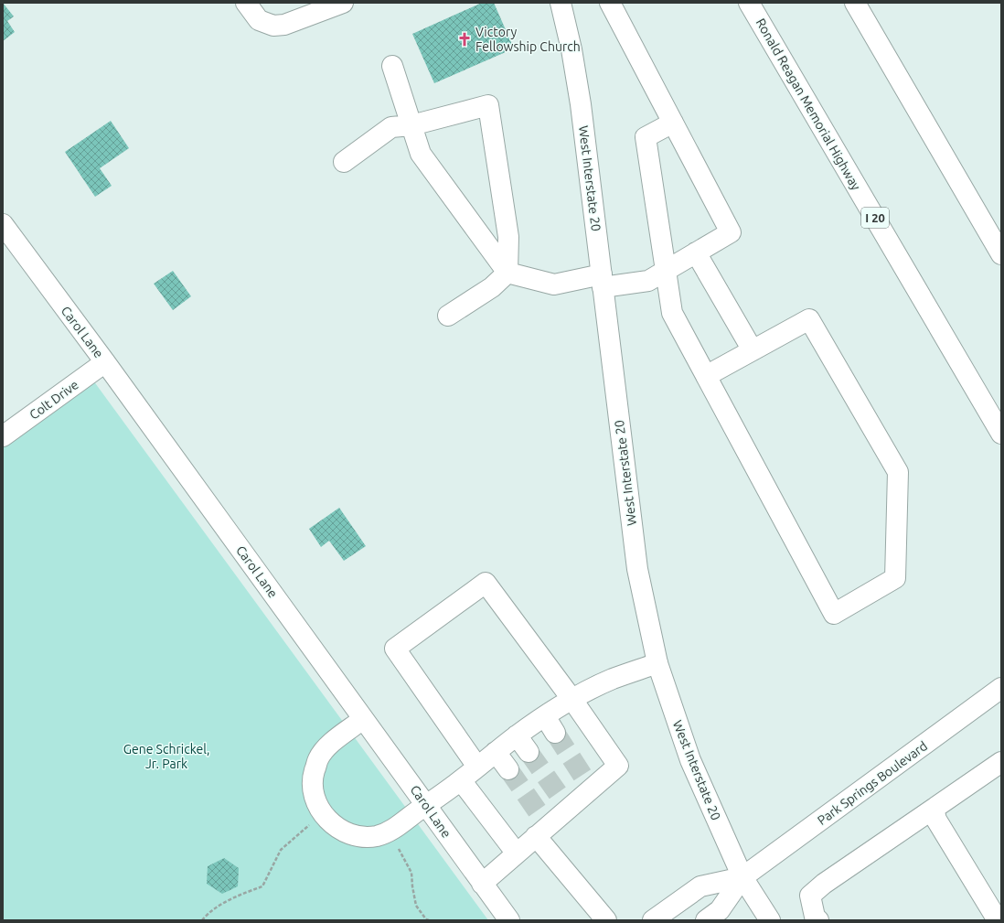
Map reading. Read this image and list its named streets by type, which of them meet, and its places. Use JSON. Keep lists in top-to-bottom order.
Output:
{
  "streets": {
    "main road": [
      "Ronald Reagan Memorial Highway",
      "West Interstate 20",
      "I 20",
      "Carol Lane",
      "Colt Drive",
      "Park Springs Boulevard"
    ]
  },
  "crossings": [
    ["West Interstate 20", "Park Springs Boulevard"],
    ["Carol Lane", "Colt Drive"]
  ],
  "parks": ["Gene Schrickel, Jr. Park"],
  "places": {
    "church": ["Victory Fellowship Church"]
  }
}
